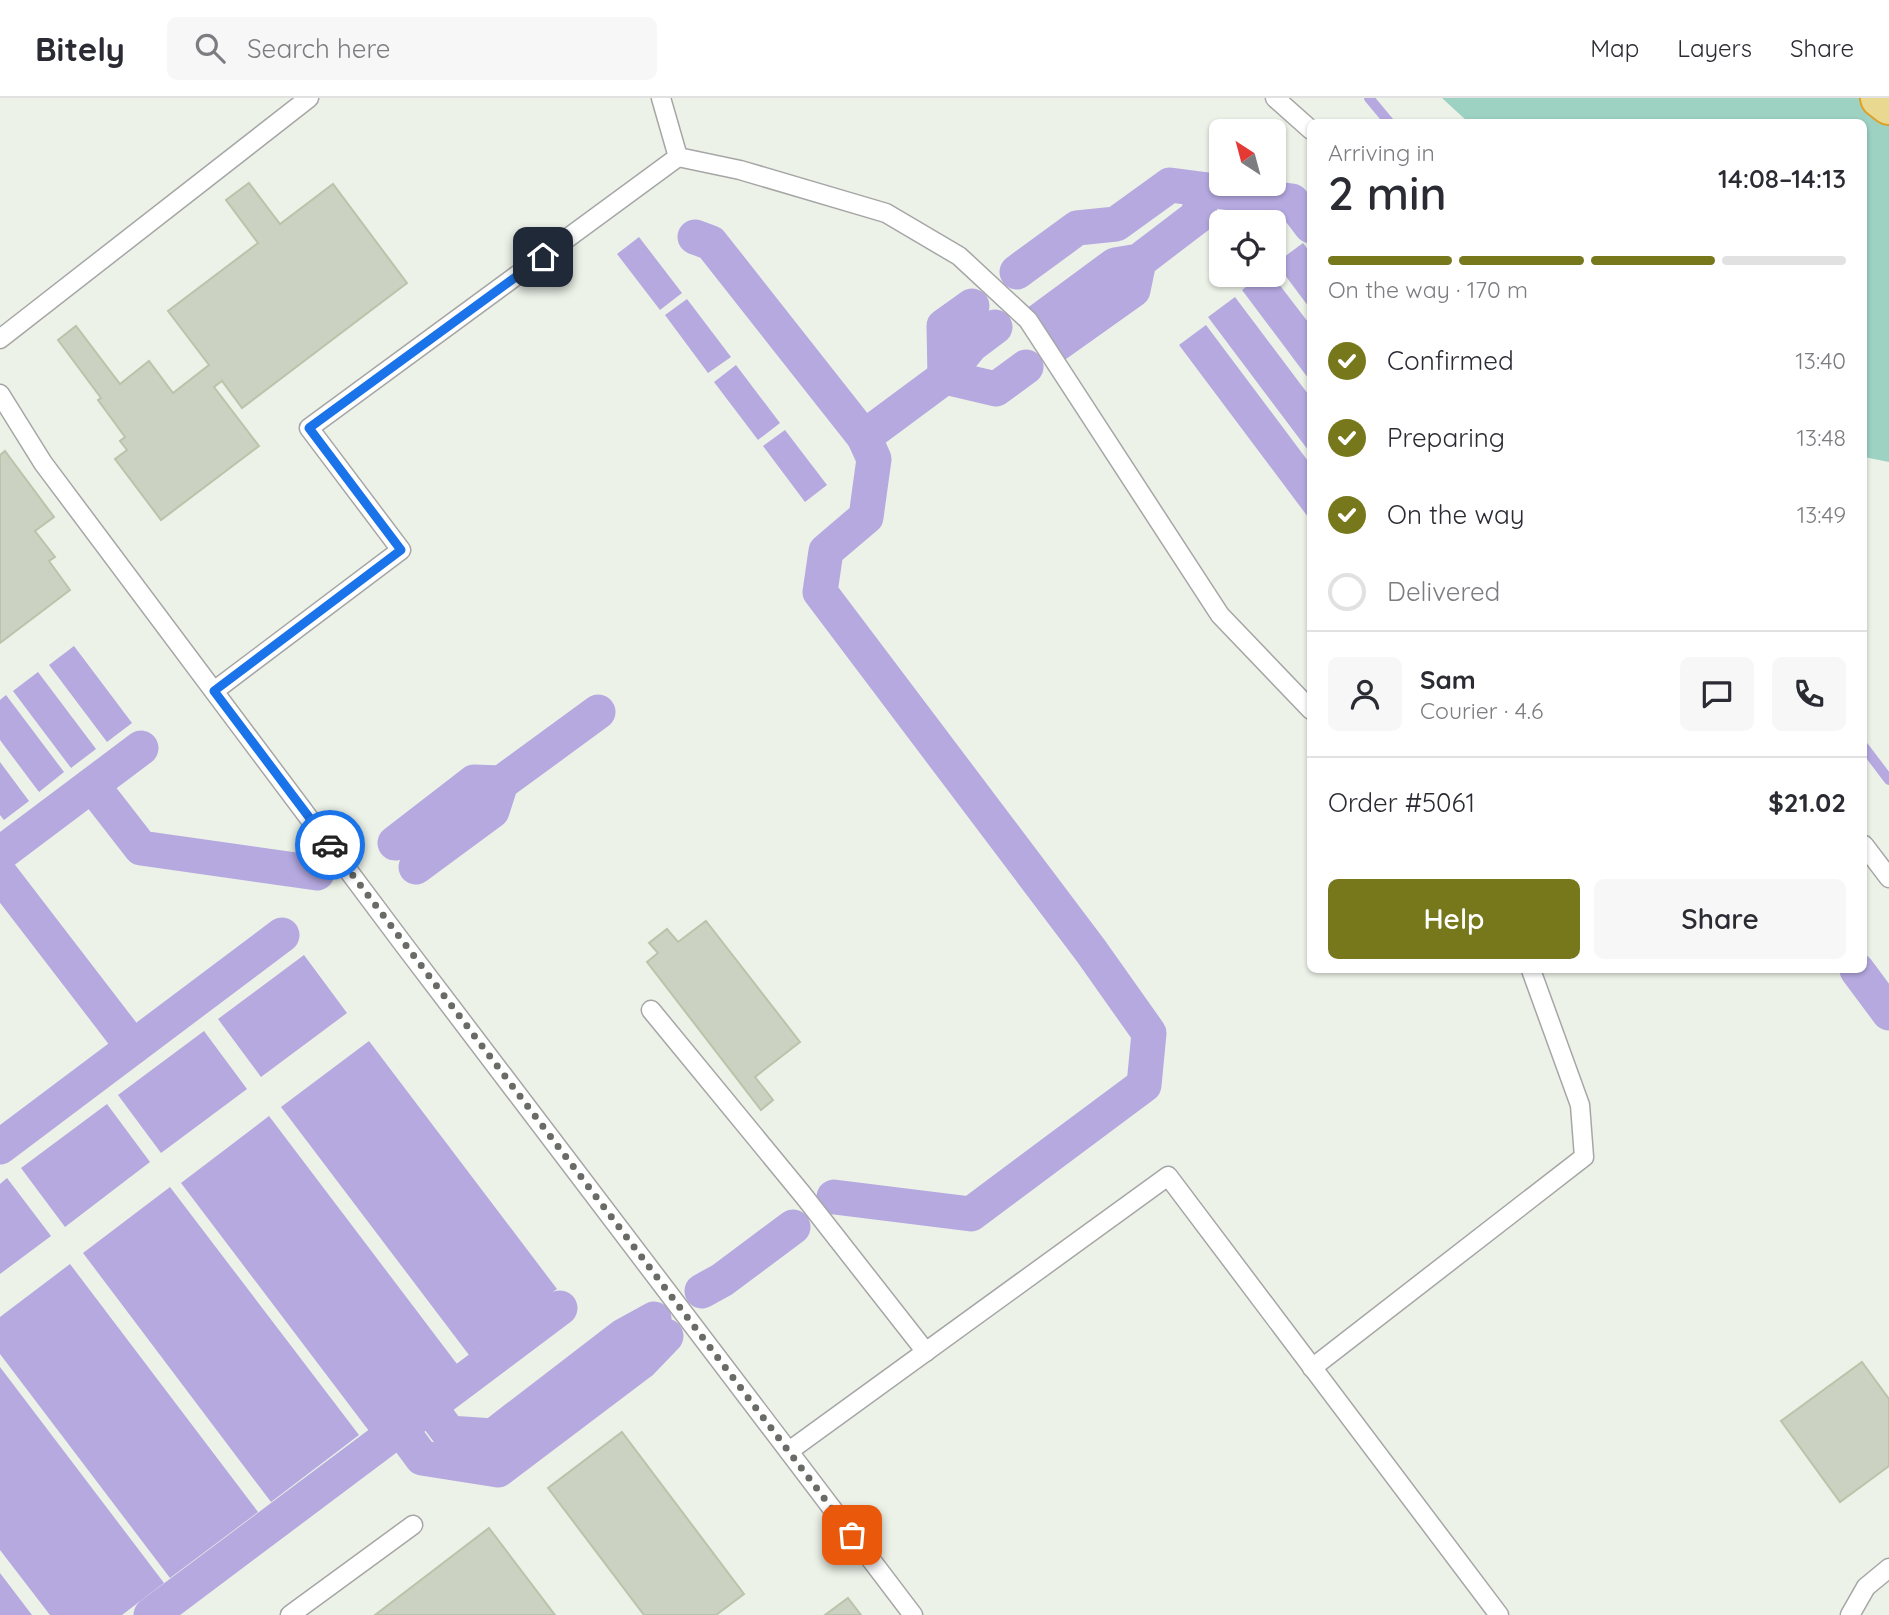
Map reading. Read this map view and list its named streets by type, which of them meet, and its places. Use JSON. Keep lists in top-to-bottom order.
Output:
{
  "north": "top left",
  "page": {
    "header": "Bitely",
    "search": "Search here",
    "nav": ["Map", "Layers", "Share"],
    "heading": ["2 min", "Arriving in", "14:08–14:13"],
    "panel": [
      "Sam",
      "Courier · 4.6",
      "Order #5061",
      "$21.02"
    ],
    "bar": "On the way · 170 m",
    "list": [
      ["Confirmed", "13:40"],
      ["Preparing", "13:48"],
      ["On the way", "13:49"],
      "Delivered"
    ],
    "buttons": ["Help", "Share"]
  }
}
